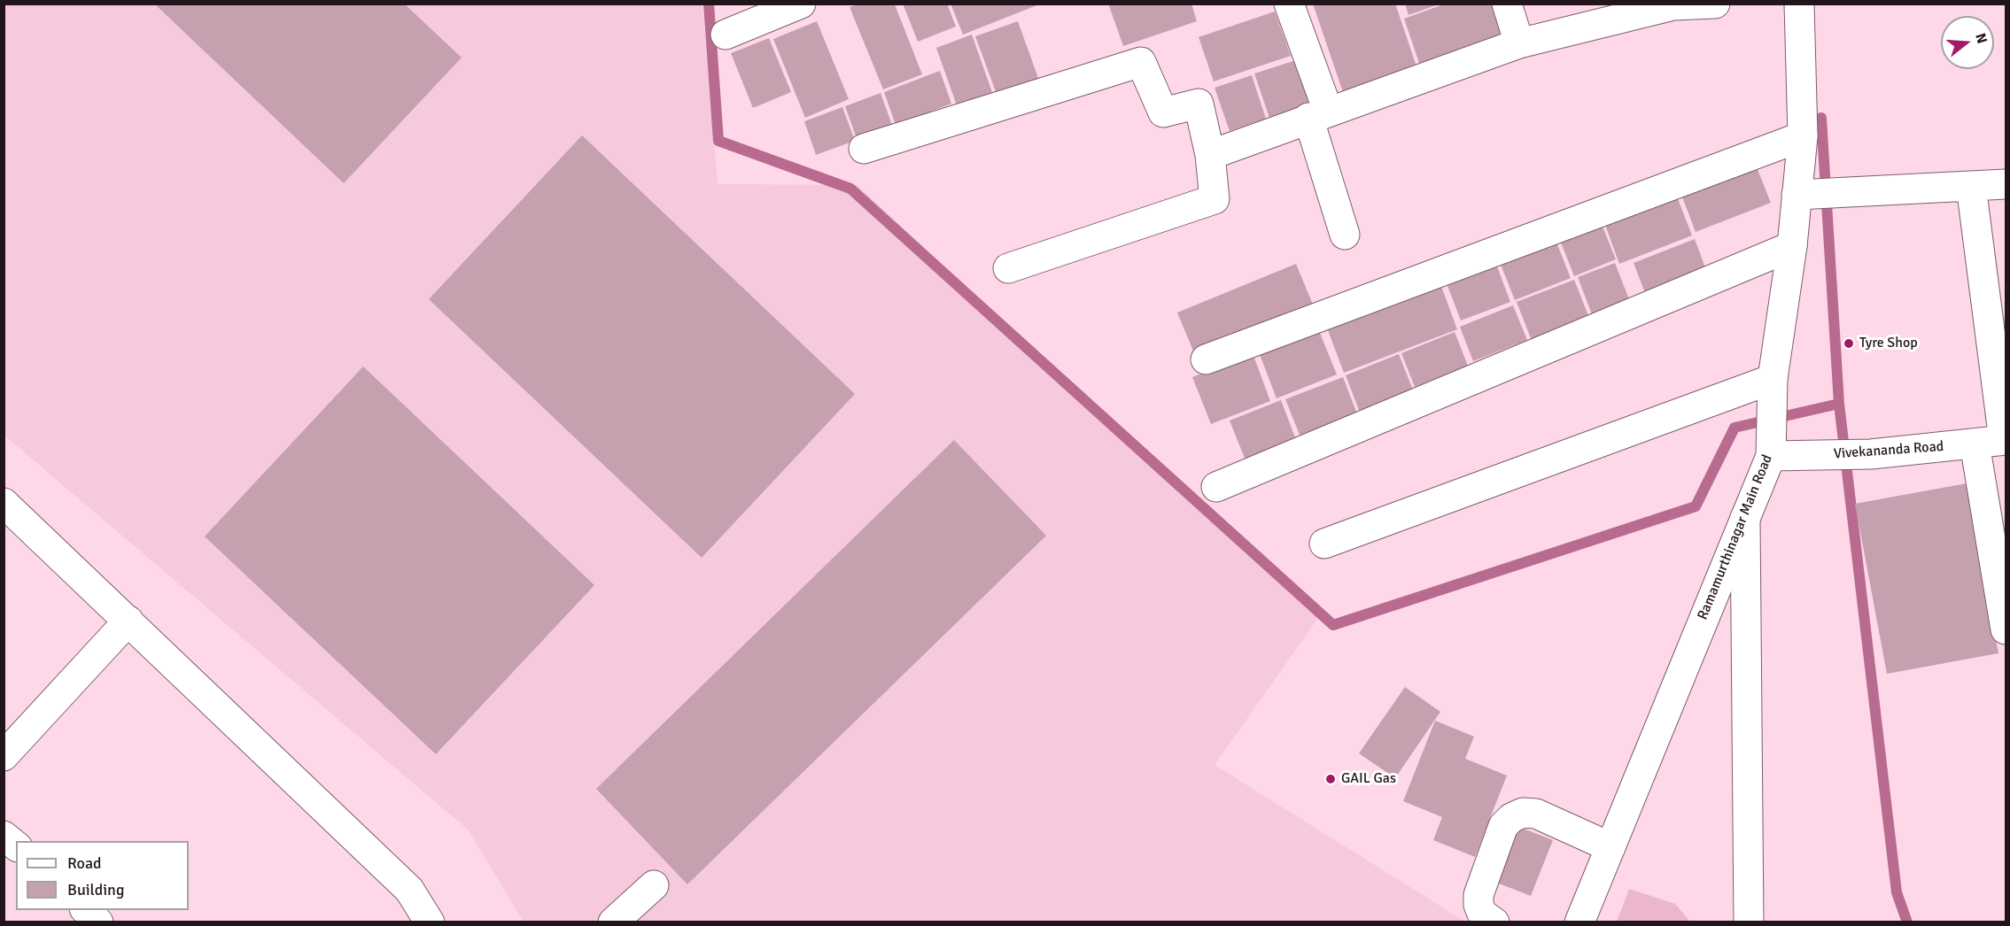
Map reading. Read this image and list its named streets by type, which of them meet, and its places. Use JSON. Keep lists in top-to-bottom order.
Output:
{
  "streets": {
    "street": ["Vivekananda Road", "Ramamurthinagar Main Road"]
  },
  "crossings": [
    ["Vivekananda Road", "Ramamurthinagar Main Road"]
  ],
  "places": ["Tyre Shop", "GAIL Gas"],
  "legend": ["Road", "Building"],
  "north": "right"
}
